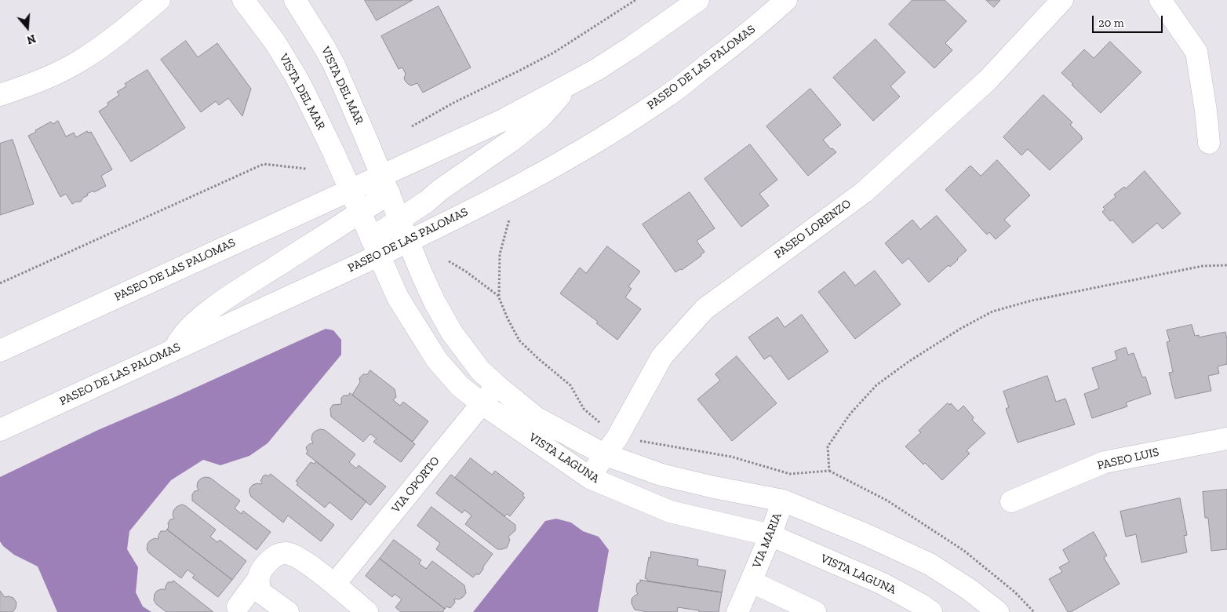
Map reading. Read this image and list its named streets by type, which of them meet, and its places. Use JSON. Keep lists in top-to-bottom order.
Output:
{
  "streets": {
    "street": [
      "PASEO DE LAS PALOMAS",
      "VISTA DEL MAR",
      "PASEO LORENZO",
      "VISTA LAGUNA",
      "PASEO LUIS",
      "VIA OPORTO",
      "VIA MARIA"
    ]
  },
  "crossings": [
    ["PASEO DE LAS PALOMAS", "VISTA DEL MAR"],
    ["PASEO DE LAS PALOMAS", "VISTA LAGUNA"],
    ["VISTA DEL MAR", "VISTA LAGUNA"],
    ["PASEO LORENZO", "VISTA LAGUNA"],
    ["VISTA LAGUNA", "VIA OPORTO"],
    ["VISTA LAGUNA", "VIA MARIA"]
  ],
  "scale_bar": "20 m",
  "north": "bottom"
}
